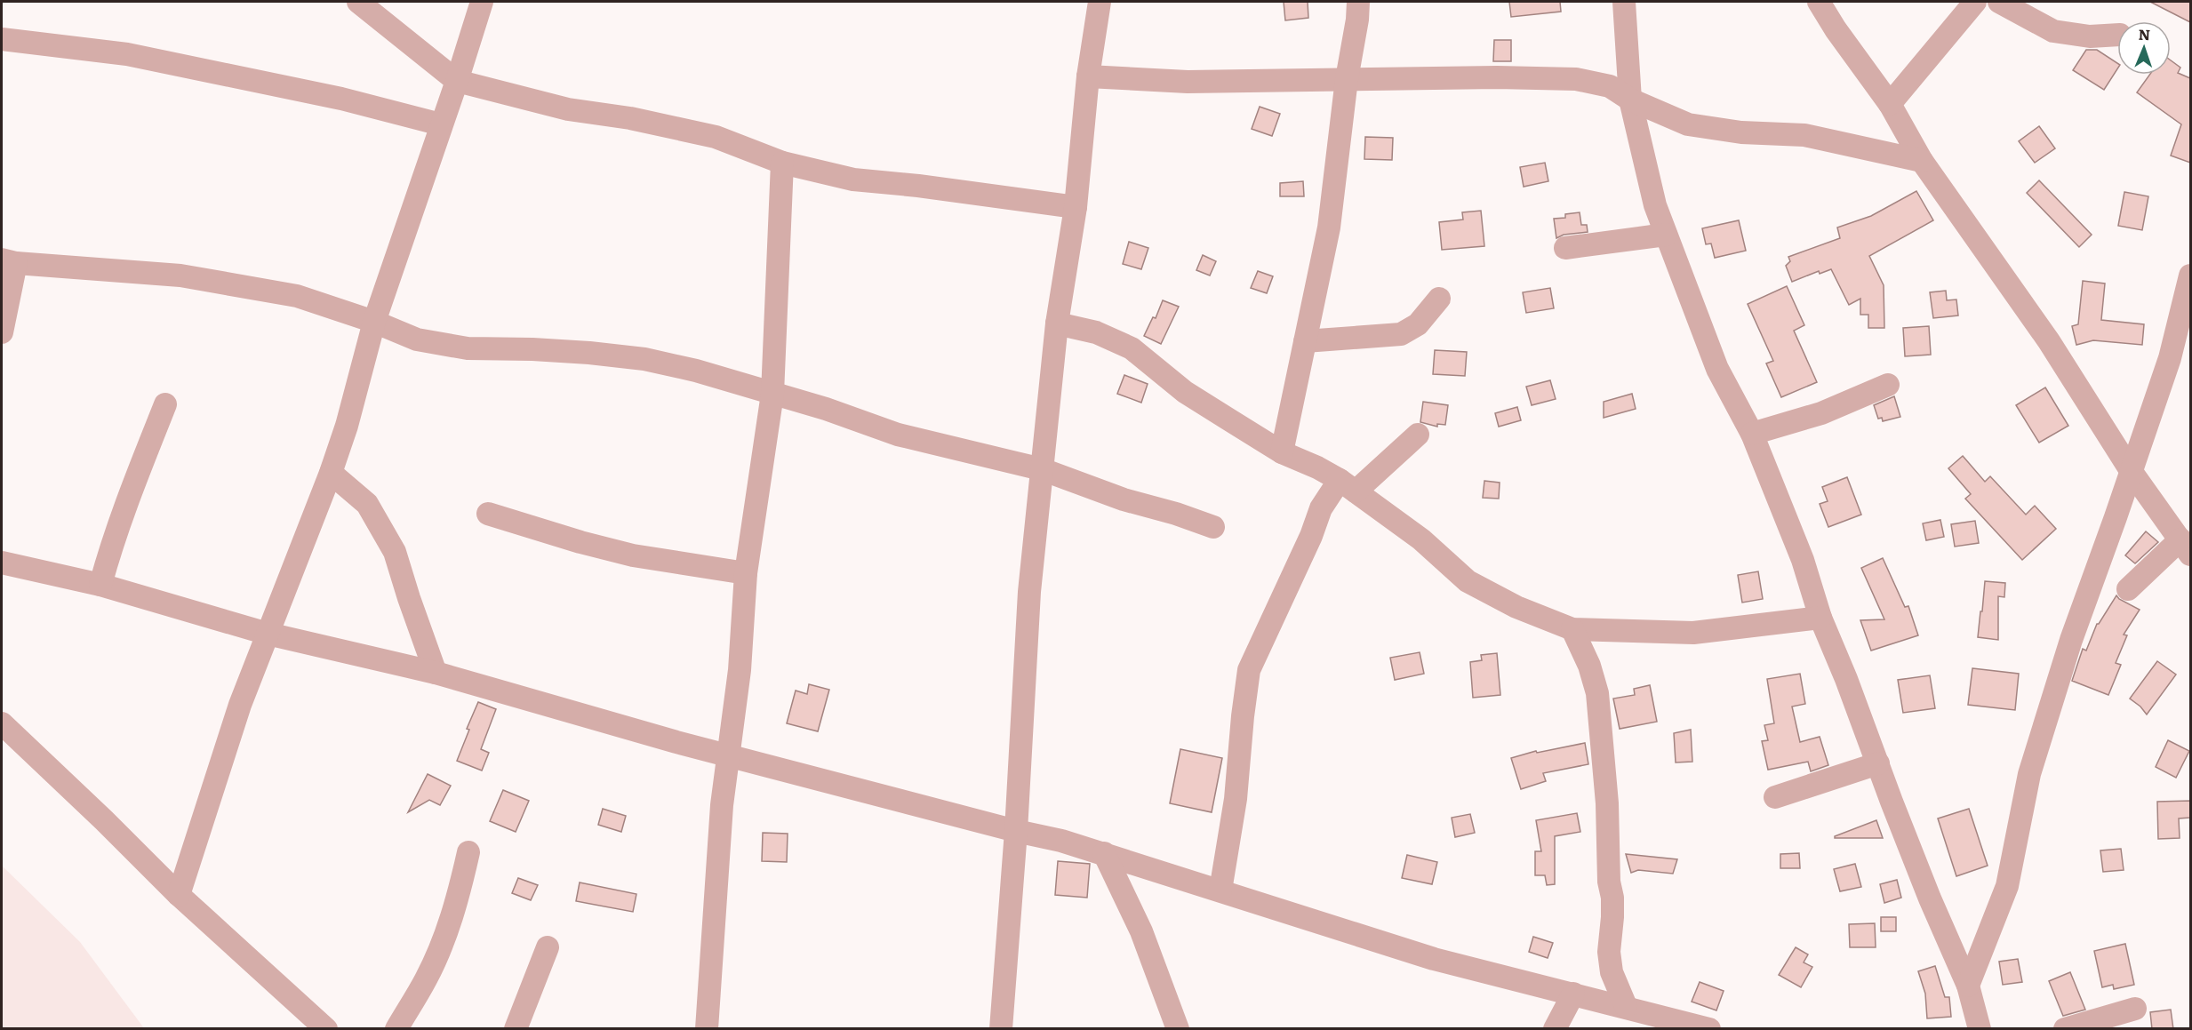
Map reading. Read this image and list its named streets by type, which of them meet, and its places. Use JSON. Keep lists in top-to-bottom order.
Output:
{
  "north": "top"
}
